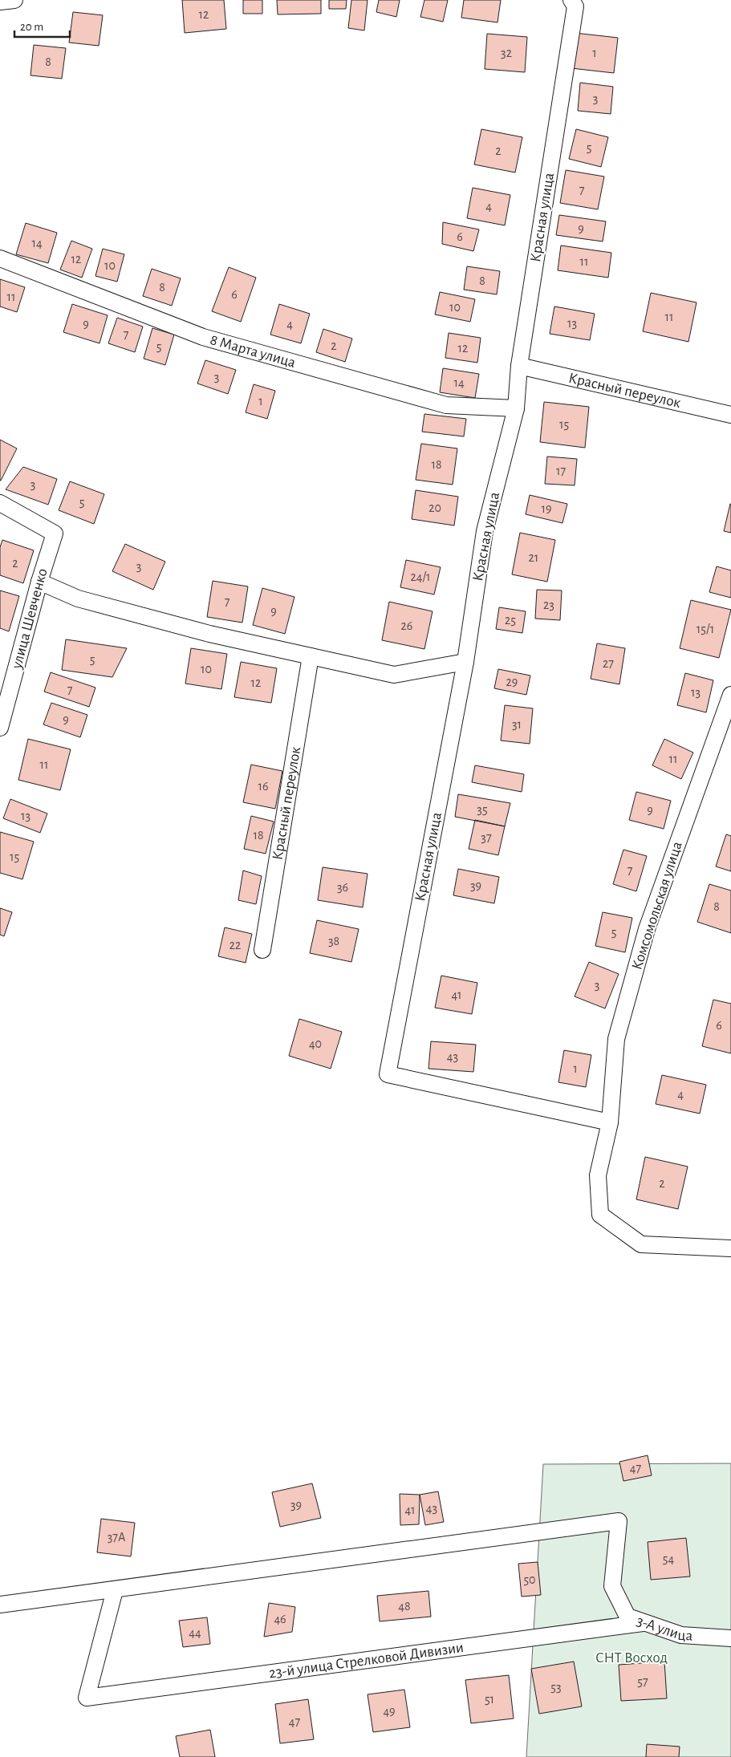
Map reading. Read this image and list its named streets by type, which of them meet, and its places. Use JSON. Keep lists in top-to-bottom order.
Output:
{
  "streets": {
    "street": [
      "Красная улица",
      "8 Марта улица",
      "Красный переулок",
      "улица Шевченко",
      "Комсомольская улица",
      "3-А улица",
      "23-й улица Стрелковой Дивизии"
    ]
  },
  "crossings": [
    ["Красная улица", "8 Марта улица"],
    ["Красная улица", "Красный переулок"],
    ["Красная улица", "Комсомольская улица"],
    ["3-А улица", "23-й улица Стрелковой Дивизии"]
  ],
  "parks": ["СНТ Восход"],
  "house_numbers": [
    "12",
    "32",
    "1",
    "8",
    "3",
    "5",
    "2",
    "7",
    "4",
    "9",
    "6",
    "14",
    "12",
    "11",
    "10",
    "8",
    "8",
    "6",
    "11",
    "10",
    "11",
    "13",
    "9",
    "4",
    "7",
    "2",
    "5",
    "12",
    "3",
    "14",
    "1",
    "15",
    "18",
    "17",
    "3",
    "5",
    "20",
    "19",
    "21",
    "2",
    "3",
    "24/1",
    "7",
    "23",
    "9",
    "25",
    "26",
    "15/1",
    "5",
    "27",
    "10",
    "29",
    "12",
    "7",
    "13",
    "9",
    "31",
    "11",
    "11",
    "16",
    "35",
    "9",
    "13",
    "18",
    "37",
    "15",
    "7",
    "39",
    "36",
    "8",
    "5",
    "38",
    "22",
    "3",
    "41",
    "6",
    "40",
    "43",
    "1",
    "4",
    "2",
    "47",
    "39",
    "43",
    "41",
    "37А",
    "54",
    "50",
    "48",
    "46",
    "44",
    "57",
    "53",
    "51",
    "49",
    "47"
  ],
  "scale_bar": "20 m"
}
